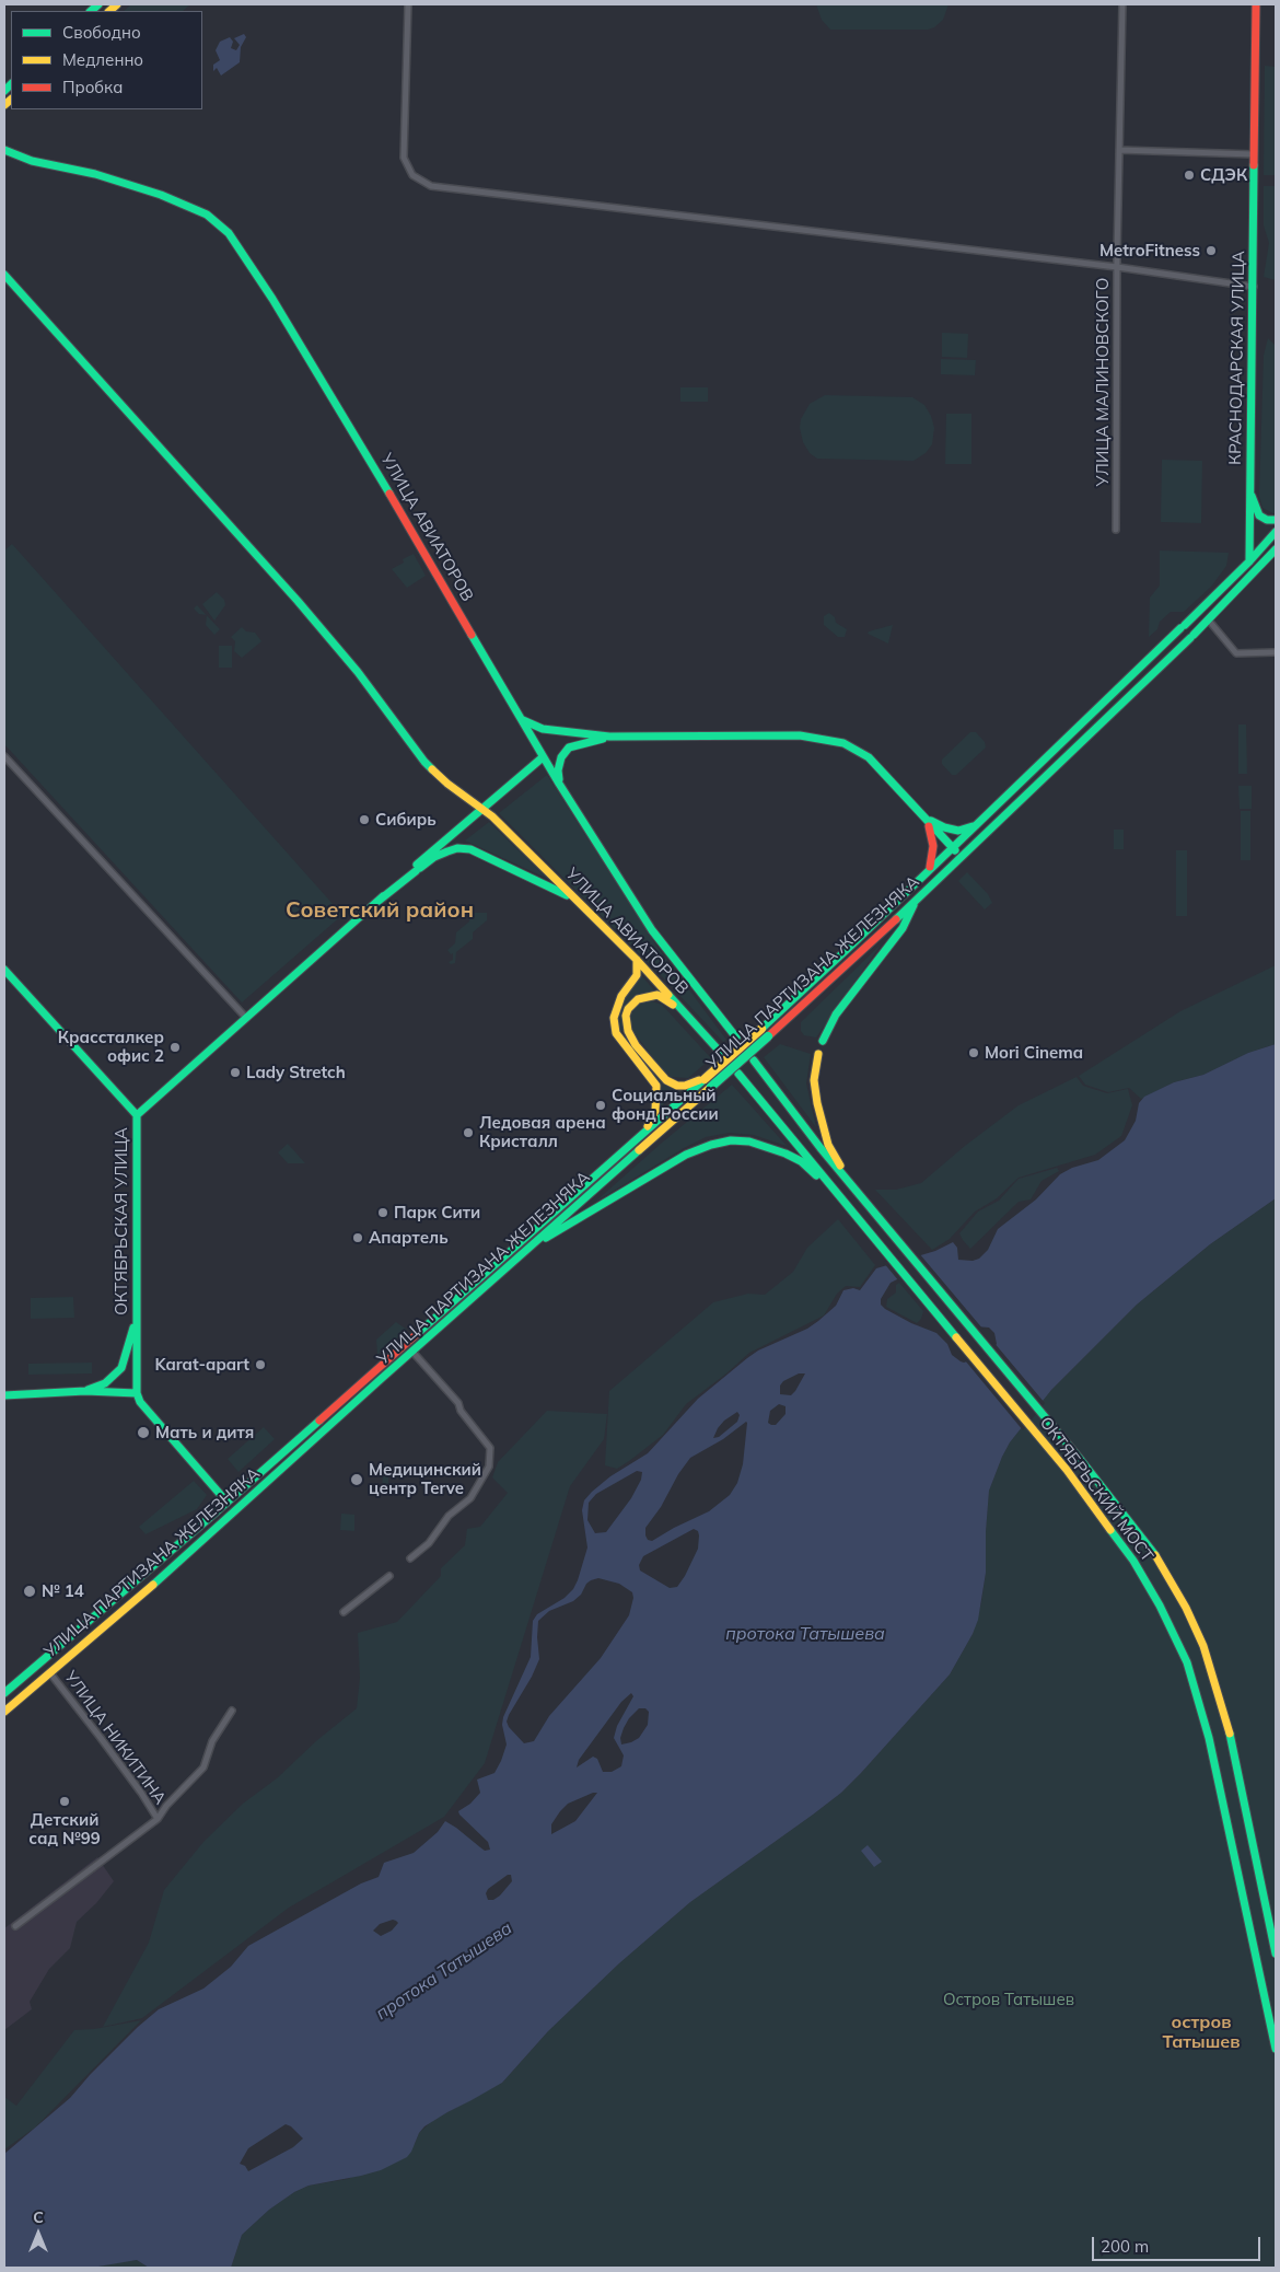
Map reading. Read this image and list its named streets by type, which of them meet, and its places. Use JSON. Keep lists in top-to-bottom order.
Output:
{
  "streets": {
    "main road": [
      "КРАСНОДАРСКАЯ УЛИЦА",
      "УЛИЦА АВИАТОРОВ",
      "УЛИЦА ПАРТИЗАНА ЖЕЛЕЗНЯКА",
      "ОКТЯБРЬСКАЯ УЛИЦА",
      "ОКТЯБРЬСКИЙ МОСТ"
    ],
    "street": ["УЛИЦА МАЛИНОВСКОГО", "УЛИЦА НИКИТИНА"]
  },
  "crossings": [
    ["КРАСНОДАРСКАЯ УЛИЦА", "УЛИЦА ПАРТИЗАНА ЖЕЛЕЗНЯКА"],
    ["УЛИЦА ПАРТИЗАНА ЖЕЛЕЗНЯКА", "УЛИЦА НИКИТИНА"]
  ],
  "districts": ["Советский район", "остров Татышев"],
  "water": ["протока Татышева"],
  "parks": ["Остров Татышев"],
  "places": [
    "СДЭК",
    "MetroFitness",
    "Сибирь",
    "Крассталкер офис 2",
    "Mori Cinema",
    "Lady Stretch",
    "Социальный фонд России",
    "Ледовая арена Кристалл",
    "Парк Сити",
    "Апартель",
    "Karat-apart",
    "Мать и дитя",
    "Медицинский центр Terve",
    "№ 14",
    "Детский сад №99"
  ],
  "legend": ["Свободно", "Медленно", "Пробка"],
  "scale_bar": "200 m",
  "north": "top"
}
